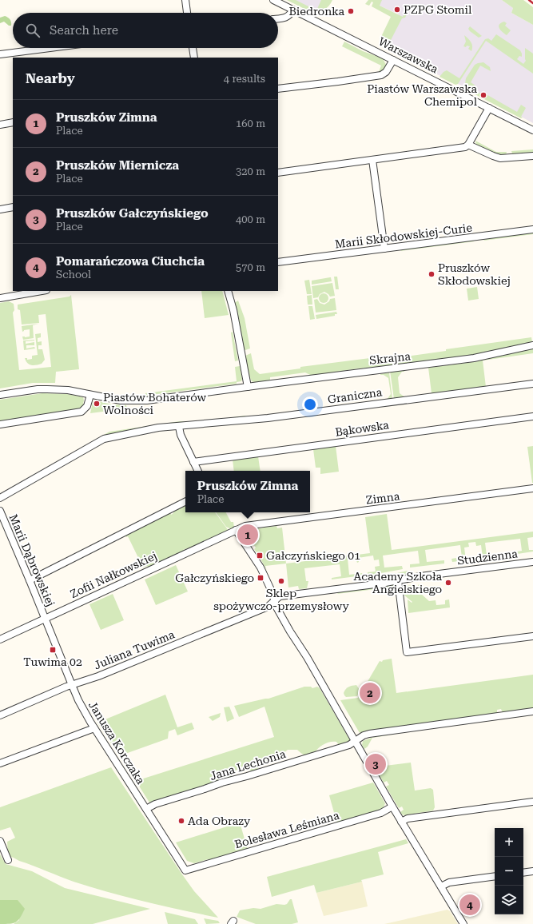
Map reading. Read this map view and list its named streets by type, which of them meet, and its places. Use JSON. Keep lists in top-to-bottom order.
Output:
{
  "streets": {
    "street": [
      "Warszawska",
      "Marii Skłodowskiej-Curie",
      "Skrajna",
      "Graniczna",
      "Bąkowska",
      "Zimna",
      "Studzienna",
      "Marii Dąbrowskiej",
      "Zofii Nałkowskiej",
      "Juliana Tuwima",
      "Janusza Korczaka",
      "Jana Lechonia",
      "Bolesława Leśmiana"
    ]
  },
  "crossings": [
    ["Zimna", "Zofii Nałkowskiej"],
    ["Studzienna", "Juliana Tuwima"],
    ["Marii Dąbrowskiej", "Zofii Nałkowskiej"],
    ["Marii Dąbrowskiej", "Janusza Korczaka"],
    ["Zofii Nałkowskiej", "Janusza Korczaka"],
    ["Juliana Tuwima", "Janusza Korczaka"],
    ["Janusza Korczaka", "Jana Lechonia"],
    ["Janusza Korczaka", "Bolesława Leśmiana"]
  ],
  "places": {
    "other": [
      "PZPG Stomil",
      "Biedronka",
      "Piastów Warszawska Chemipol",
      "Pruszków Skłodowskiej",
      "Piastów Bohaterów Wolności",
      "Sklep spożywczo-przemysłowy",
      "Academy Szkoła Angielskiego",
      "Ada Obrazy"
    ],
    "transit": ["Gałczyńskiego 01", "Gałczyńskiego", "Tuwima 02"]
  },
  "page": {
    "search": "Search here",
    "heading": ["Nearby", "4 results"],
    "list": [
      {
        "mark": "1",
        "name": "Pruszków Zimna",
        "note": "Place",
        "value": "160 m"
      },
      {
        "mark": "2",
        "name": "Pruszków Miernicza",
        "note": "Place",
        "value": "320 m"
      },
      {
        "mark": "3",
        "name": "Pruszków Gałczyńskiego",
        "note": "Place",
        "value": "400 m"
      },
      {
        "mark": "4",
        "name": "Pomarańczowa Ciuchcia",
        "note": "School",
        "value": "570 m"
      }
    ],
    "popup": ["Pruszków Zimna", "Place"],
    "pins": [
      "1",
      "2",
      "3",
      "4"
    ],
    "map_buttons": ["+", "−"]
  }
}
